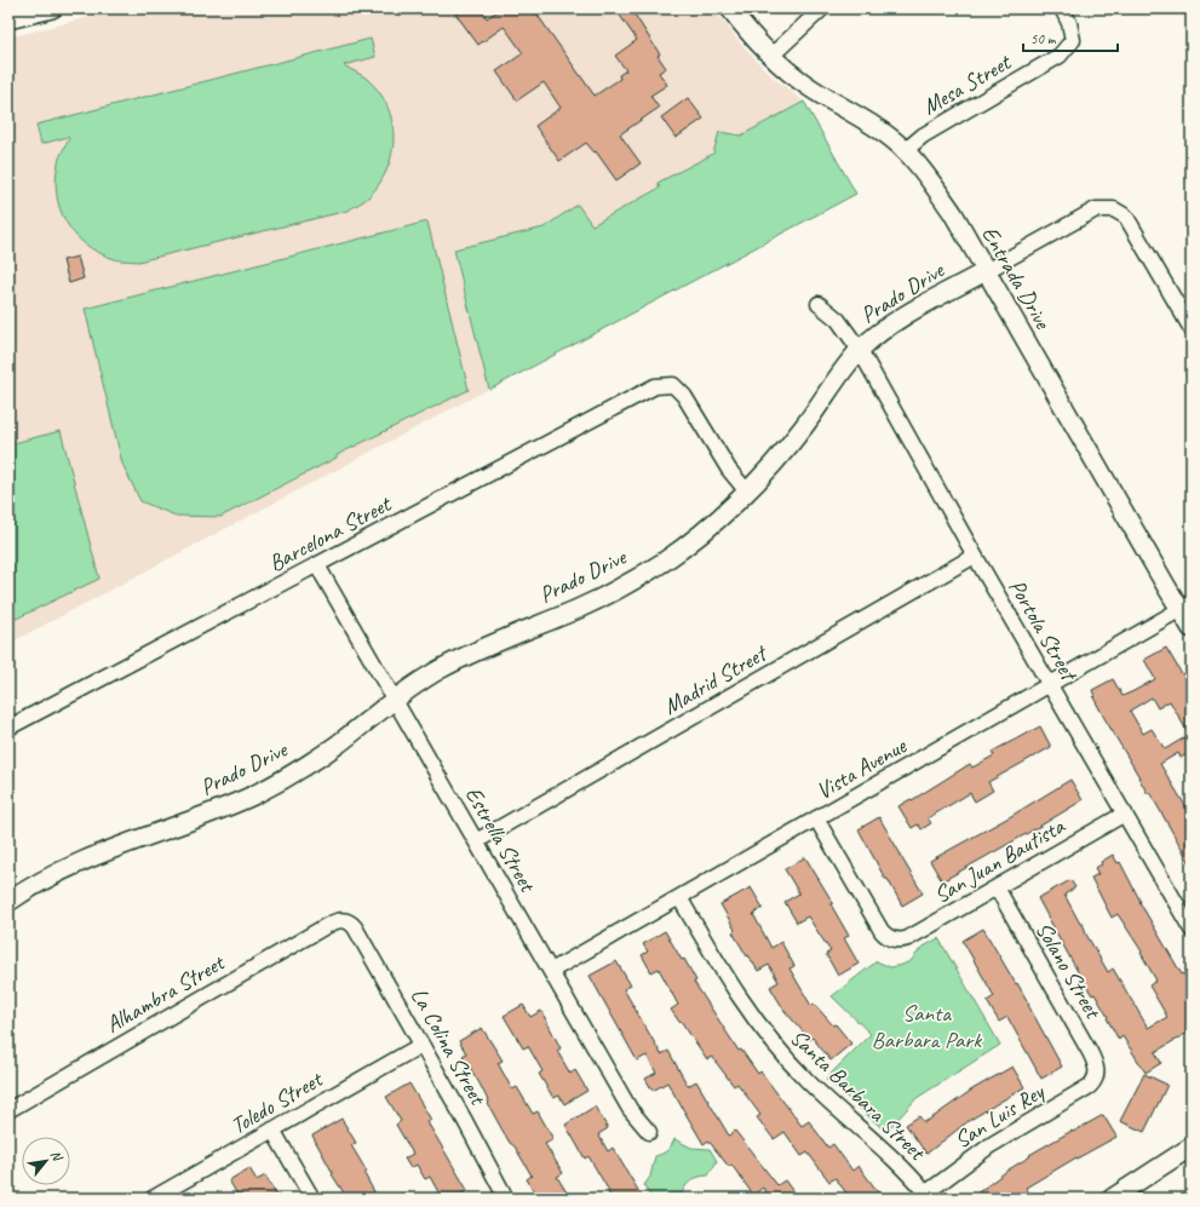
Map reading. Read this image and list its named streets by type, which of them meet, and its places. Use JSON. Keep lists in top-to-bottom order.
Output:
{
  "streets": {
    "street": [
      "Mesa Street",
      "Entrada Drive",
      "Prado Drive",
      "Barcelona Street",
      "Portola Street",
      "Madrid Street",
      "Vista Avenue",
      "Estrella Street",
      "San Juan Bautista",
      "Solano Street",
      "Alhambra Street",
      "La Colina Street",
      "Santa Barbara Street",
      "Toledo Street",
      "San Luis Rey"
    ]
  },
  "crossings": [
    ["Mesa Street", "Entrada Drive"],
    ["Entrada Drive", "Prado Drive"],
    ["Entrada Drive", "Vista Avenue"],
    ["Prado Drive", "Barcelona Street"],
    ["Prado Drive", "Portola Street"],
    ["Prado Drive", "Estrella Street"],
    ["Barcelona Street", "Estrella Street"],
    ["Portola Street", "Madrid Street"],
    ["Portola Street", "Vista Avenue"],
    ["Portola Street", "San Juan Bautista"],
    ["Madrid Street", "Estrella Street"],
    ["Vista Avenue", "Estrella Street"],
    ["Vista Avenue", "San Juan Bautista"],
    ["Vista Avenue", "Santa Barbara Street"],
    ["San Juan Bautista", "Solano Street"],
    ["Solano Street", "San Luis Rey"],
    ["Alhambra Street", "La Colina Street"],
    ["La Colina Street", "Toledo Street"],
    ["Santa Barbara Street", "San Luis Rey"]
  ],
  "parks": ["Santa Barbara Park"],
  "scale_bar": "50 m",
  "north": "top right"
}
